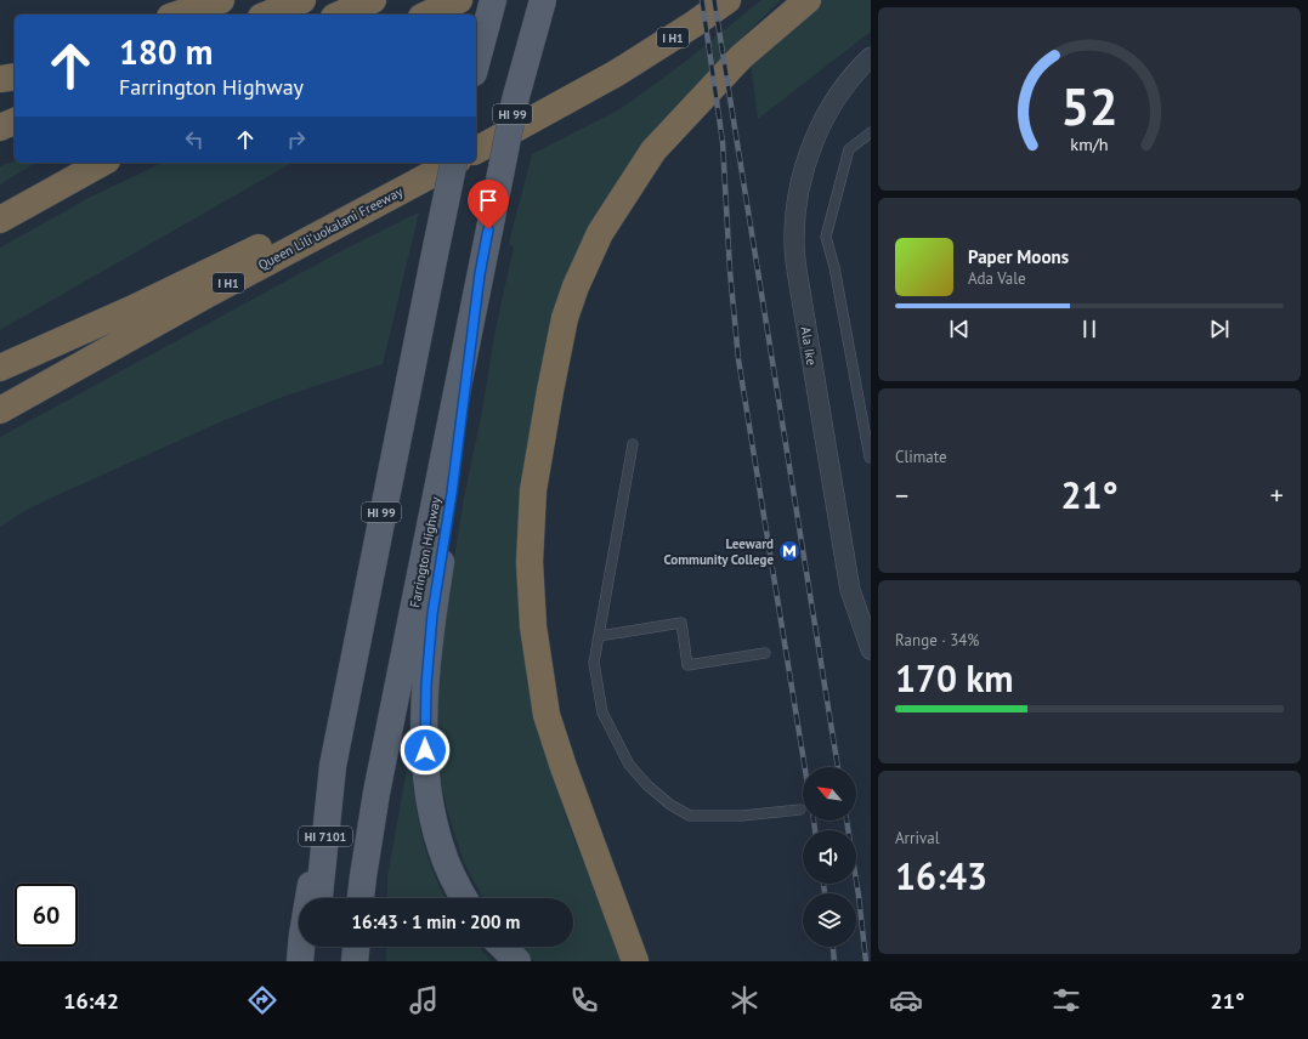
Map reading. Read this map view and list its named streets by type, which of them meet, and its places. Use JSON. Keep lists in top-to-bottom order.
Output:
{
  "streets": {
    "highway": ["I H1", "Queen Liliʻuokalani Freeway"],
    "main road": ["HI 99", "Farrington Highway", "HI 7101"],
    "street": ["Ala Ike"]
  },
  "crossings": [
    ["HI 99", "Farrington Highway"],
    ["HI 99", "HI 7101"]
  ],
  "places": {
    "metro station": ["Leeward Community College"]
  },
  "north": "top left",
  "page": {
    "turn": ["180 m", "Farrington Highway"],
    "song": ["Paper Moons", "Ada Vale"],
    "tile": [
      "Climate",
      ["Range · 34%", "170 km"],
      ["Arrival", "16:43"]
    ],
    "heat": ["−", "21°", "+"],
    "limit": "60",
    "trip": "16:43 · 1 min · 200 m",
    "tabs": ["16:42", "21°"],
    "gauge": ["52", "km/h"]
  }
}
